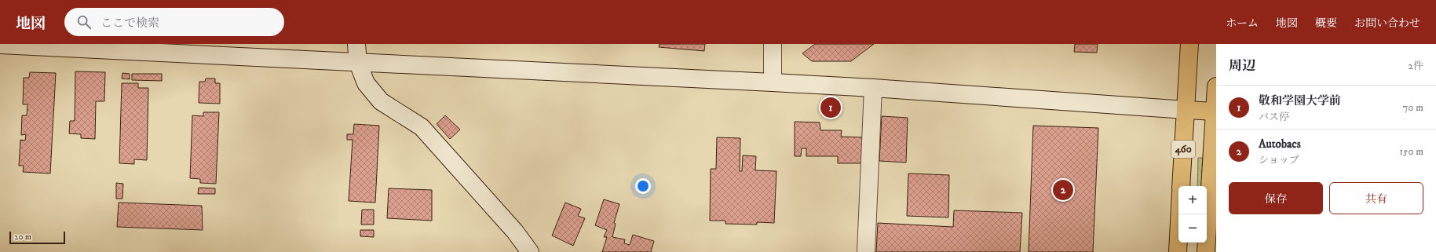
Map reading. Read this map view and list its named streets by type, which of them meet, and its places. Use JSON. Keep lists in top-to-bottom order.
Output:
{
  "streets": {
    "main road": ["460"]
  },
  "scale_bar": "20 m",
  "page": {
    "header": "地図",
    "search": "ここで検索",
    "nav": [
      "ホーム",
      "地図",
      "概要",
      "お問い合わせ"
    ],
    "heading": ["周辺", "2件"],
    "list": [
      {
        "mark": "1",
        "name": "敬和学園大学前",
        "note": "バス停",
        "value": "70 m"
      },
      {
        "mark": "2",
        "name": "Autobacs",
        "note": "ショップ",
        "value": "150 m"
      }
    ],
    "pins": ["1", "2"],
    "buttons": ["保存", "共有"],
    "map_buttons": ["+", "−"],
    "scale": "20 m"
  }
}
